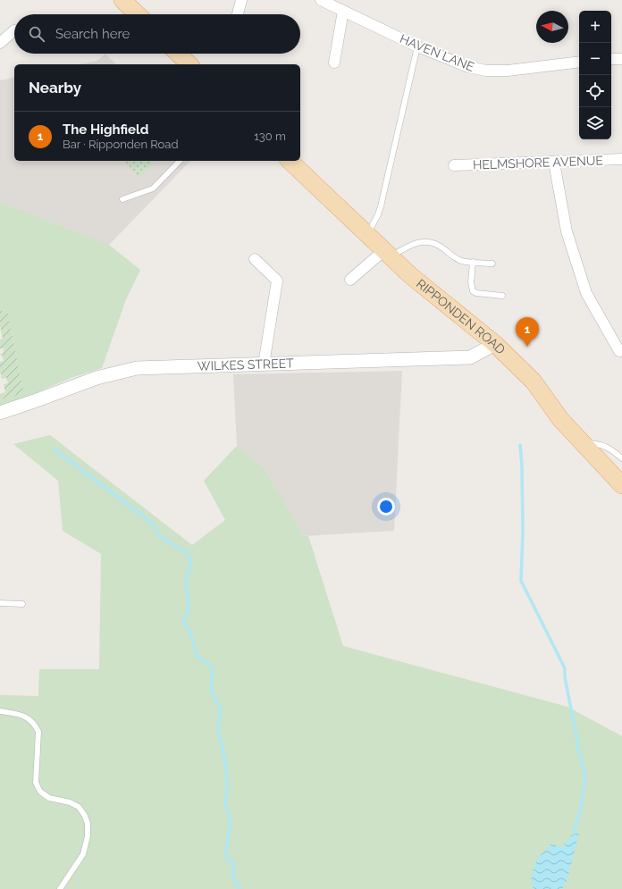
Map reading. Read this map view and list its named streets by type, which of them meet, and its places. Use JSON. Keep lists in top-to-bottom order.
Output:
{
  "streets": {
    "main road": ["RIPPONDEN ROAD"],
    "street": ["HAVEN LANE", "HELMSHORE AVENUE", "WILKES STREET"]
  },
  "crossings": [
    ["RIPPONDEN ROAD", "WILKES STREET"]
  ],
  "north": "left",
  "page": {
    "map_buttons": ["+", "−"],
    "search": "Search here",
    "heading": "Nearby",
    "list": [
      {
        "mark": "1",
        "name": "The Highfield",
        "note": "Bar · Ripponden Road",
        "value": "130 m"
      }
    ],
    "pins": "1"
  }
}
